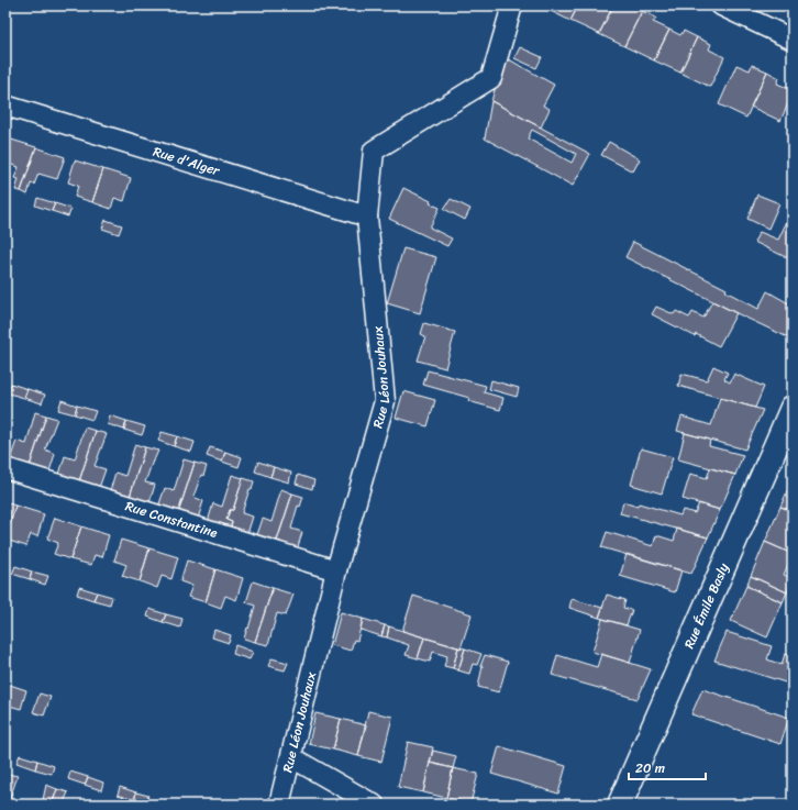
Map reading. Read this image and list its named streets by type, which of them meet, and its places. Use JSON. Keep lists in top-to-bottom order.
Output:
{
  "streets": {
    "street": [
      "Rue d'Alger",
      "Rue Léon Jouhaux",
      "Rue Constantine",
      "Rue Émile Basly"
    ]
  },
  "crossings": [
    ["Rue d'Alger", "Rue Léon Jouhaux"],
    ["Rue Léon Jouhaux", "Rue Constantine"]
  ],
  "scale_bar": "20 m"
}
